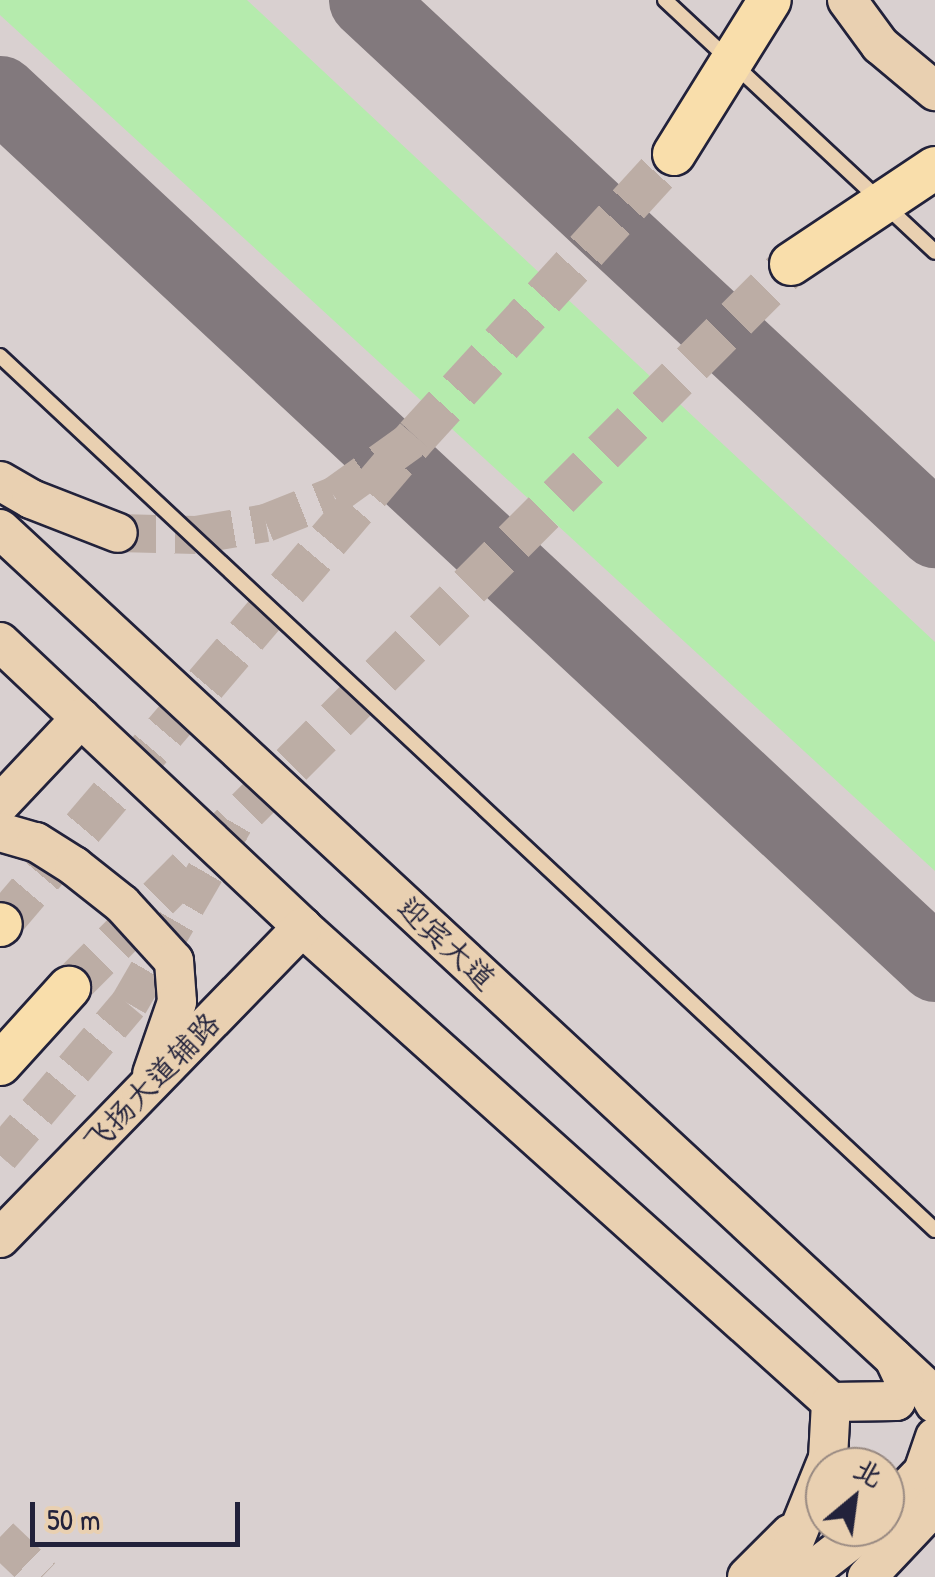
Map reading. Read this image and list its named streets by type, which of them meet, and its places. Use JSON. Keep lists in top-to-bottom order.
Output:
{
  "streets": {
    "main road": ["迎宾大道", "飞扬大道辅路"]
  },
  "scale_bar": "50 m",
  "north": "top right"
}
